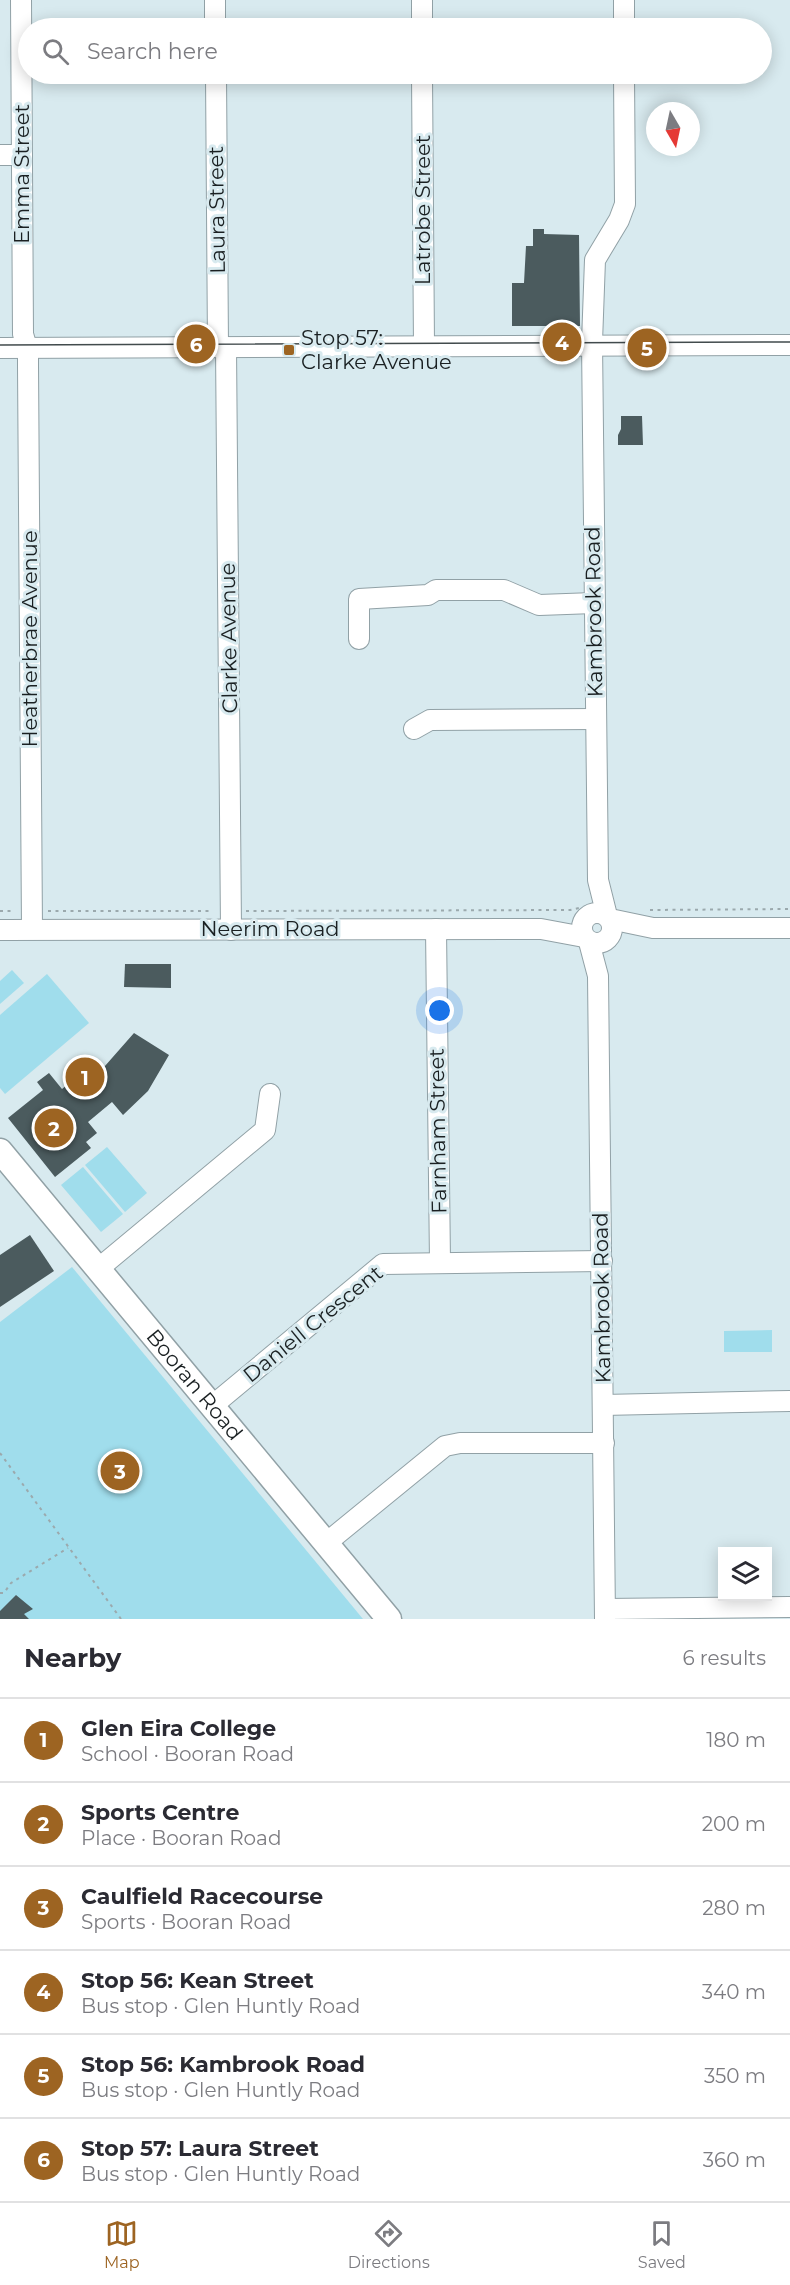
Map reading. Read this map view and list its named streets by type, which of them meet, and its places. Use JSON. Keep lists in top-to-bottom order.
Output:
{
  "streets": {
    "main road": ["Booran Road"],
    "street": [
      "Emma Street",
      "Laura Street",
      "Latrobe Street",
      "Kambrook Road",
      "Clarke Avenue",
      "Heatherbrae Avenue",
      "Neerim Road",
      "Farnham Street",
      "Daniell Crescent"
    ]
  },
  "crossings": [
    ["Emma Street", "Heatherbrae Avenue"],
    ["Laura Street", "Clarke Avenue"],
    ["Kambrook Road", "Neerim Road"],
    ["Kambrook Road", "Daniell Crescent"],
    ["Clarke Avenue", "Neerim Road"],
    ["Heatherbrae Avenue", "Neerim Road"],
    ["Neerim Road", "Farnham Street"],
    ["Farnham Street", "Daniell Crescent"],
    ["Daniell Crescent", "Booran Road"]
  ],
  "places": {
    "transit": ["Stop 57: Clarke Avenue"]
  },
  "north": "bottom",
  "page": {
    "search": "Search here",
    "pins": [
      "4",
      "6",
      "5",
      "1",
      "2",
      "3"
    ],
    "heading": ["Nearby", "6 results"],
    "list": [
      {
        "mark": "1",
        "name": "Glen Eira College",
        "note": "School · Booran Road",
        "value": "180 m"
      },
      {
        "mark": "2",
        "name": "Sports Centre",
        "note": "Place · Booran Road",
        "value": "200 m"
      },
      {
        "mark": "3",
        "name": "Caulfield Racecourse",
        "note": "Sports · Booran Road",
        "value": "280 m"
      },
      {
        "mark": "4",
        "name": "Stop 56: Kean Street",
        "note": "Bus stop · Glen Huntly Road",
        "value": "340 m"
      },
      {
        "mark": "5",
        "name": "Stop 56: Kambrook Road",
        "note": "Bus stop · Glen Huntly Road",
        "value": "350 m"
      },
      {
        "mark": "6",
        "name": "Stop 57: Laura Street",
        "note": "Bus stop · Glen Huntly Road",
        "value": "360 m"
      }
    ],
    "nav": ["Map", "Directions", "Saved"]
  }
}
